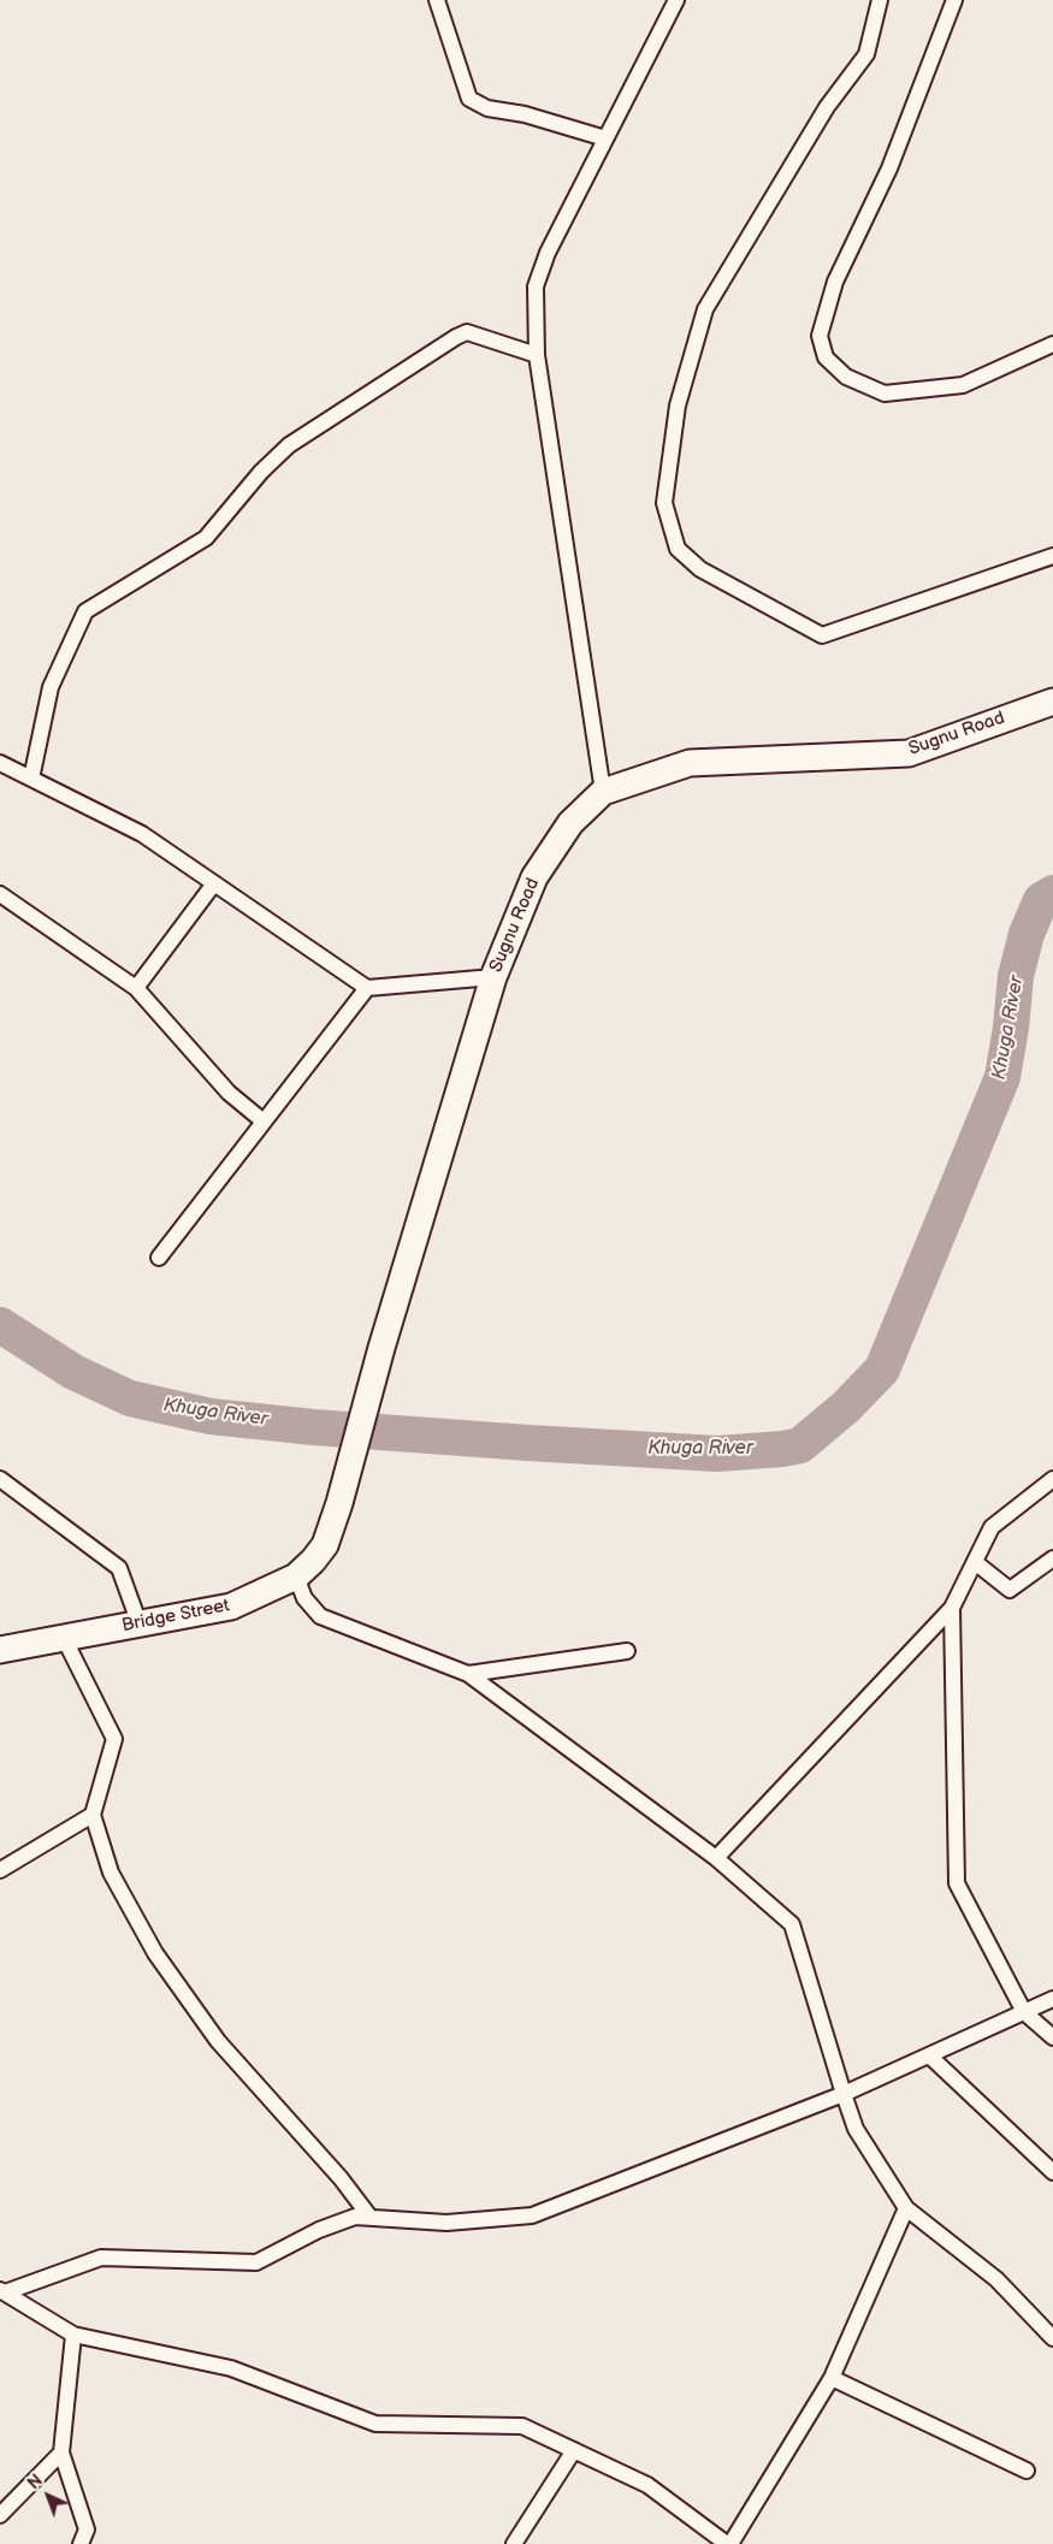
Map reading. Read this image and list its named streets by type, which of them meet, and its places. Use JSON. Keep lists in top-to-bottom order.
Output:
{
  "streets": {
    "main road": ["Sugnu Road", "Bridge Street"]
  },
  "crossings": [
    ["Sugnu Road", "Bridge Street"]
  ],
  "water": ["Khuga River"],
  "north": "top left"
}
